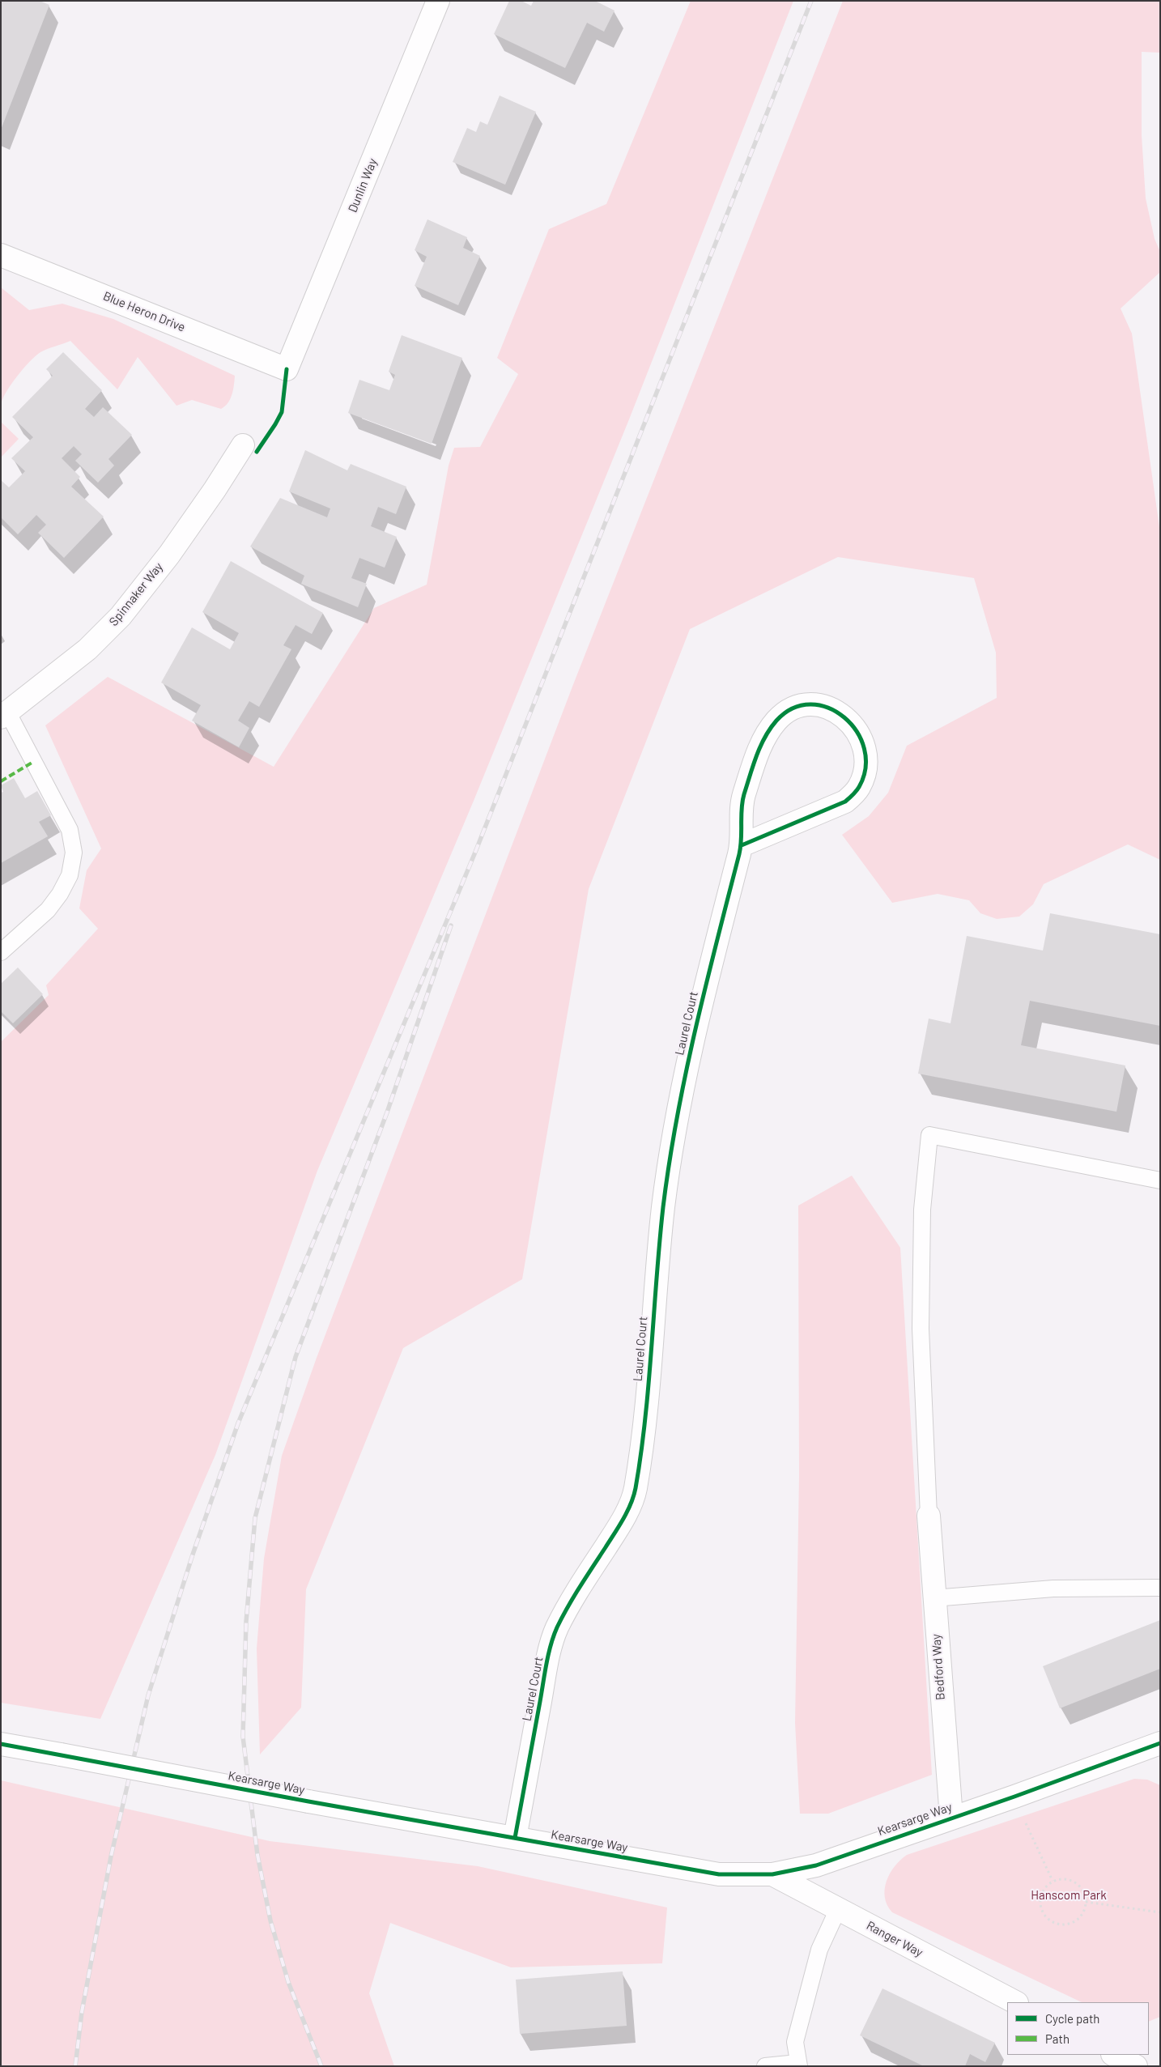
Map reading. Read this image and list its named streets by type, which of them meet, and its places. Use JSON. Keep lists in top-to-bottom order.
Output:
{
  "streets": {
    "street": [
      "Dunlin Way",
      "Blue Heron Drive",
      "Spinnaker Way",
      "Laurel Court",
      "Bedford Way",
      "Kearsarge Way",
      "Ranger Way"
    ]
  },
  "crossings": [
    ["Dunlin Way", "Blue Heron Drive"],
    ["Laurel Court", "Kearsarge Way"],
    ["Bedford Way", "Kearsarge Way"],
    ["Kearsarge Way", "Ranger Way"]
  ],
  "parks": ["Hanscom Park"],
  "legend": ["Cycle path", "Path"]
}
